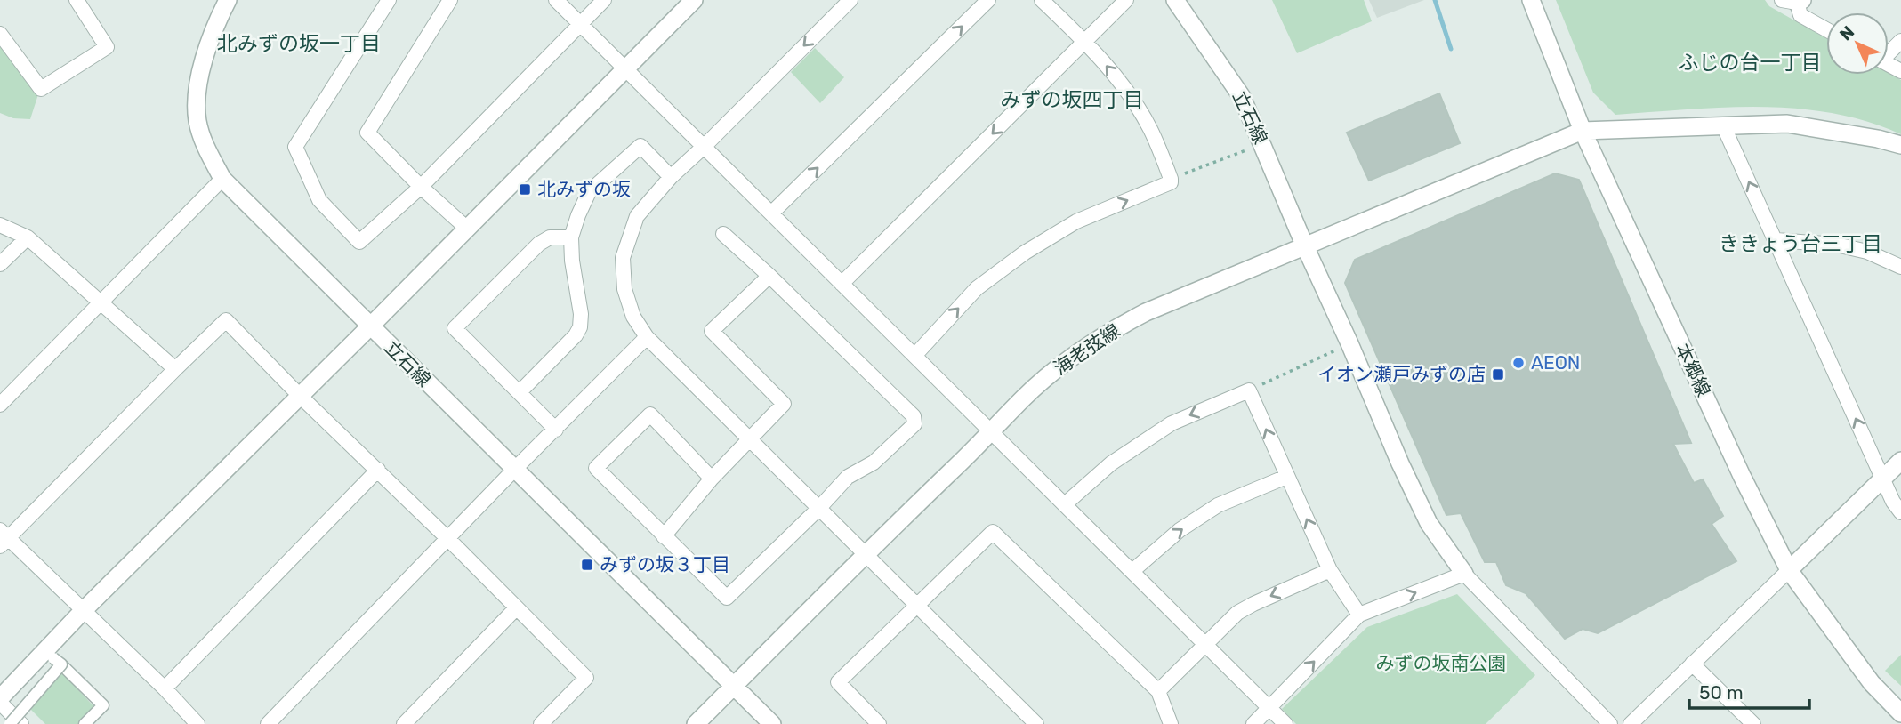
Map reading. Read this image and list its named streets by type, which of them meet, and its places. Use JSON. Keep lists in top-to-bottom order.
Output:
{
  "streets": {
    "street": ["立石線", "海老弦線", "本郷線"]
  },
  "crossings": [
    ["立石線", "海老弦線"],
    ["海老弦線", "本郷線"]
  ],
  "districts": [
    "北みずの坂一丁目",
    "ふじの台一丁目",
    "みずの坂四丁目",
    "ききょう台三丁目"
  ],
  "parks": ["みずの坂南公園"],
  "places": {
    "transit": ["北みずの坂", "イオン瀬戸みずの店", "みずの坂３丁目"],
    "other": ["AEON"]
  },
  "scale_bar": "50 m",
  "north": "top left"
}
